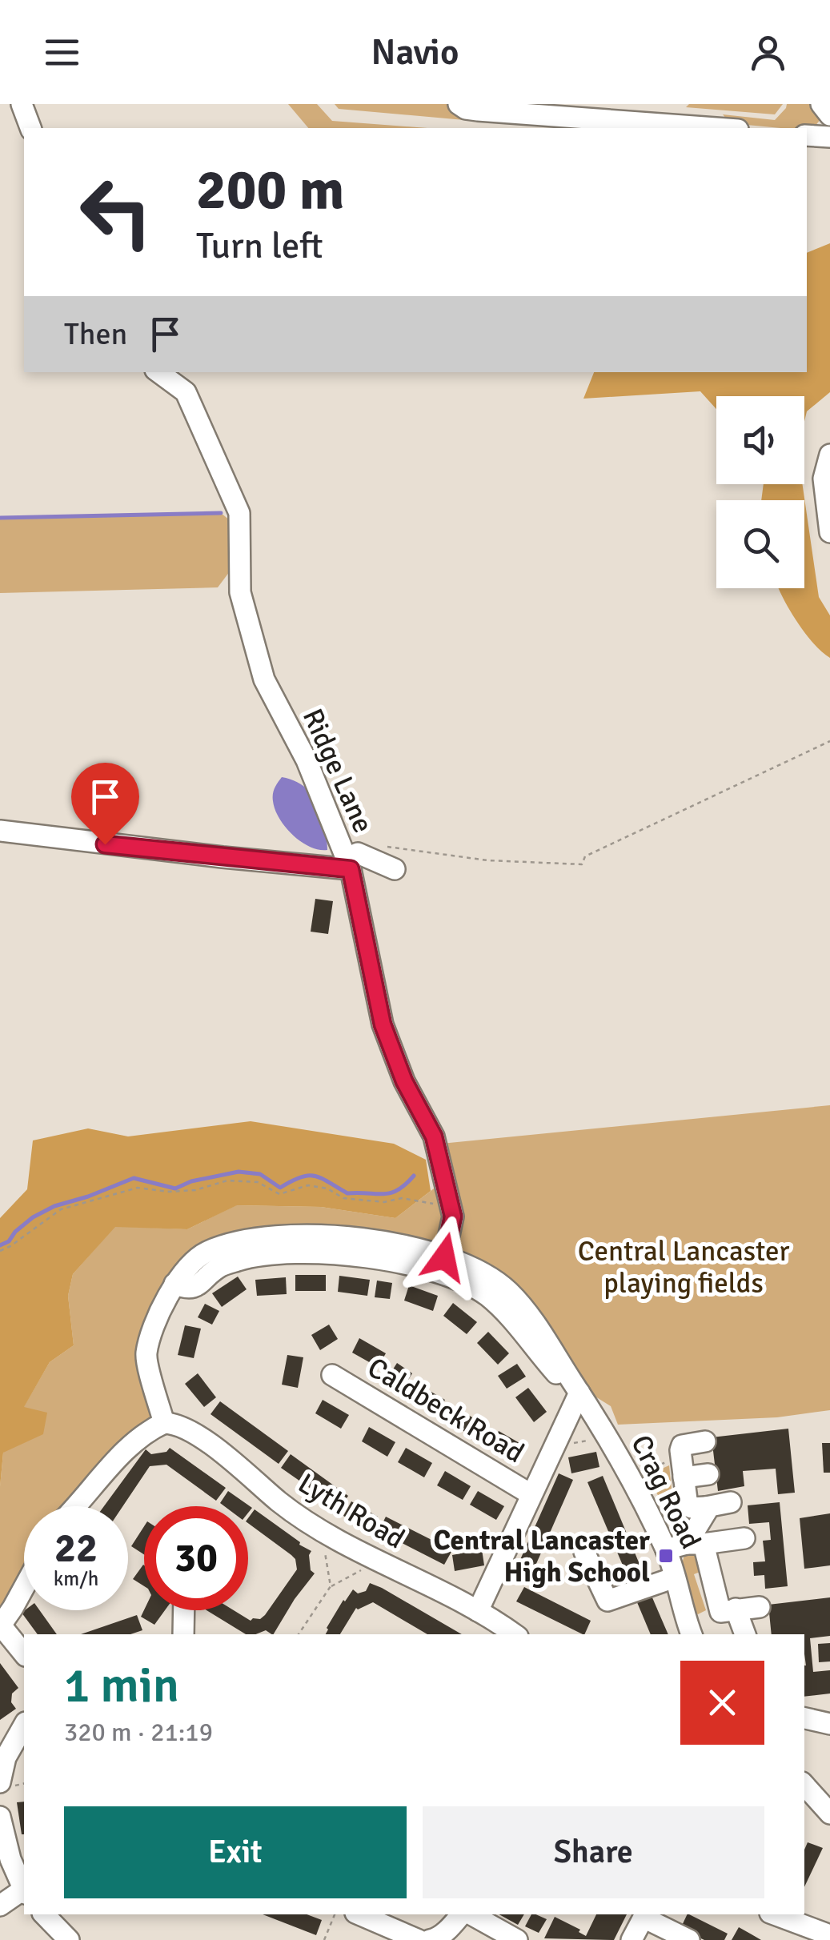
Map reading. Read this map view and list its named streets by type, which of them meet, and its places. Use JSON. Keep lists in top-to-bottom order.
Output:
{
  "streets": {
    "street": [
      "Ridge Lane",
      "Caldbeck Road",
      "Crag Road",
      "Lyth Road"
    ]
  },
  "crossings": [
    ["Ridge Lane", "Crag Road"],
    ["Crag Road", "Lyth Road"]
  ],
  "parks": ["Central Lancaster playing fields"],
  "places": {
    "transit": ["Central Lancaster High School"]
  },
  "page": {
    "header": "Navio",
    "turn": ["200 m", "Turn left"],
    "then": "Then",
    "speed": "22 km/h",
    "limit": "30",
    "heading": ["1 min", "320 m · 21:19"],
    "buttons": ["Exit", "Share"]
  }
}
